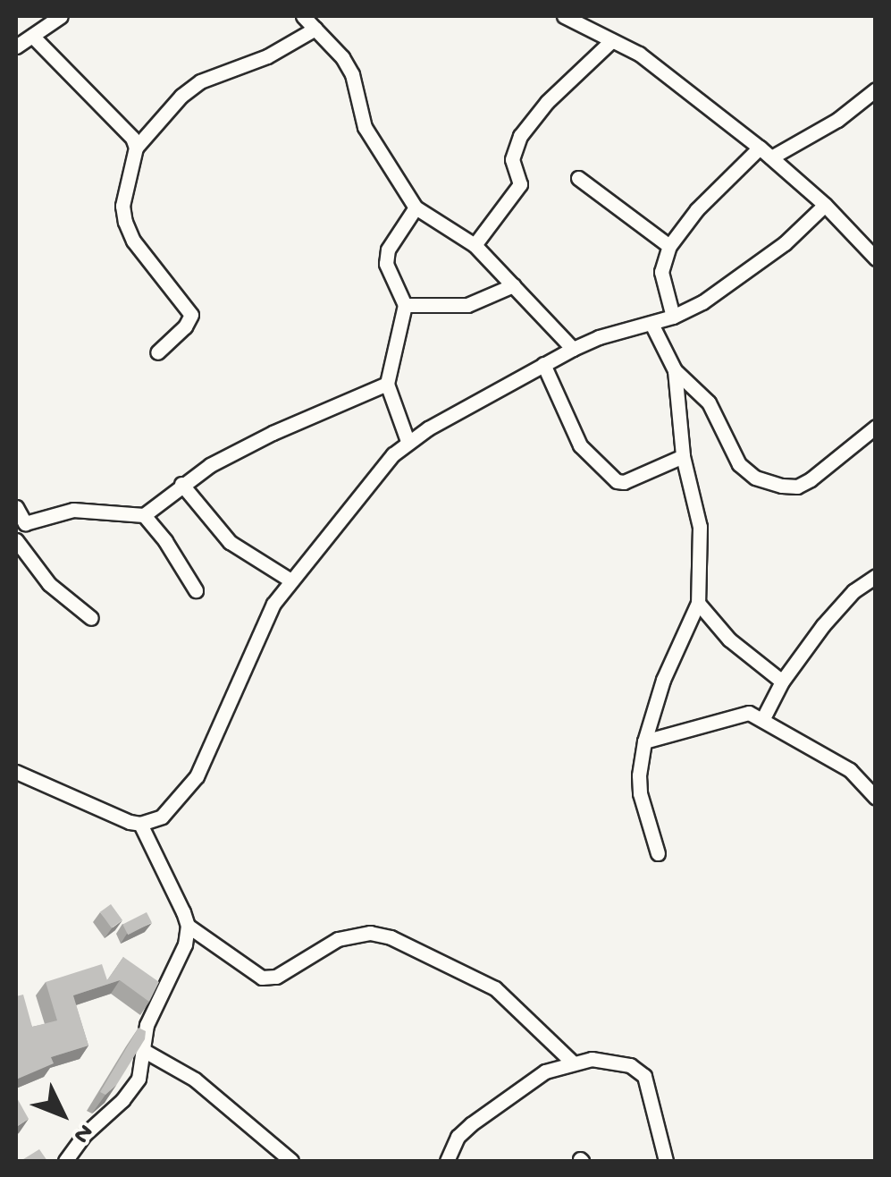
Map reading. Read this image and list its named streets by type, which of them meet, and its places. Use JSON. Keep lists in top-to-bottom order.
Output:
{
  "north": "bottom right"
}
